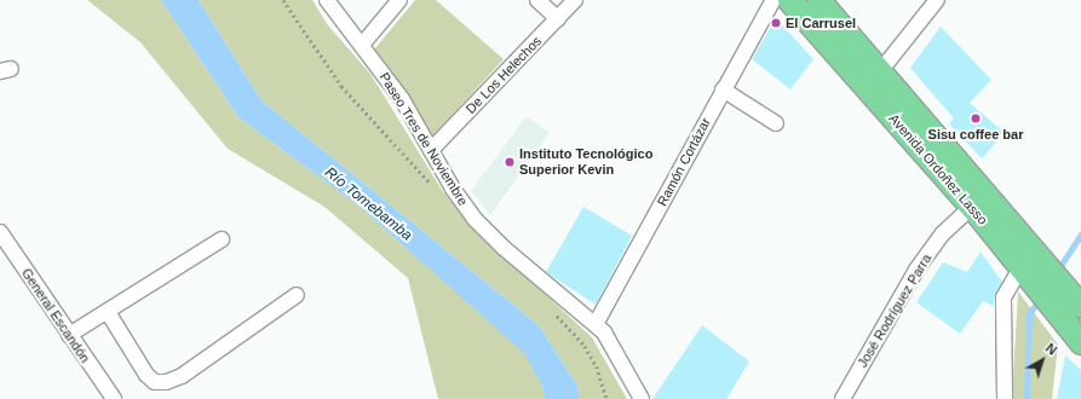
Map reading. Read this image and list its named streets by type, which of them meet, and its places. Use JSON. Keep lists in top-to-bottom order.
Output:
{
  "streets": {
    "main road": ["Avenida Ordoñez Lasso"],
    "street": [
      "De Los Helechos",
      "Paseo Tres de Noviembre",
      "Ramón Cortázar",
      "José Rodríguez Parra",
      "General Escandón"
    ]
  },
  "crossings": [
    ["De Los Helechos", "Paseo Tres de Noviembre"],
    ["Paseo Tres de Noviembre", "Ramón Cortázar"],
    ["Avenida Ordoñez Lasso", "José Rodríguez Parra"]
  ],
  "water": ["Río Tomebamba"],
  "places": ["El Carrusel", "Sisu coffee bar", "Instituto Tecnológico Superior Kevin"],
  "north": "top right"
}
